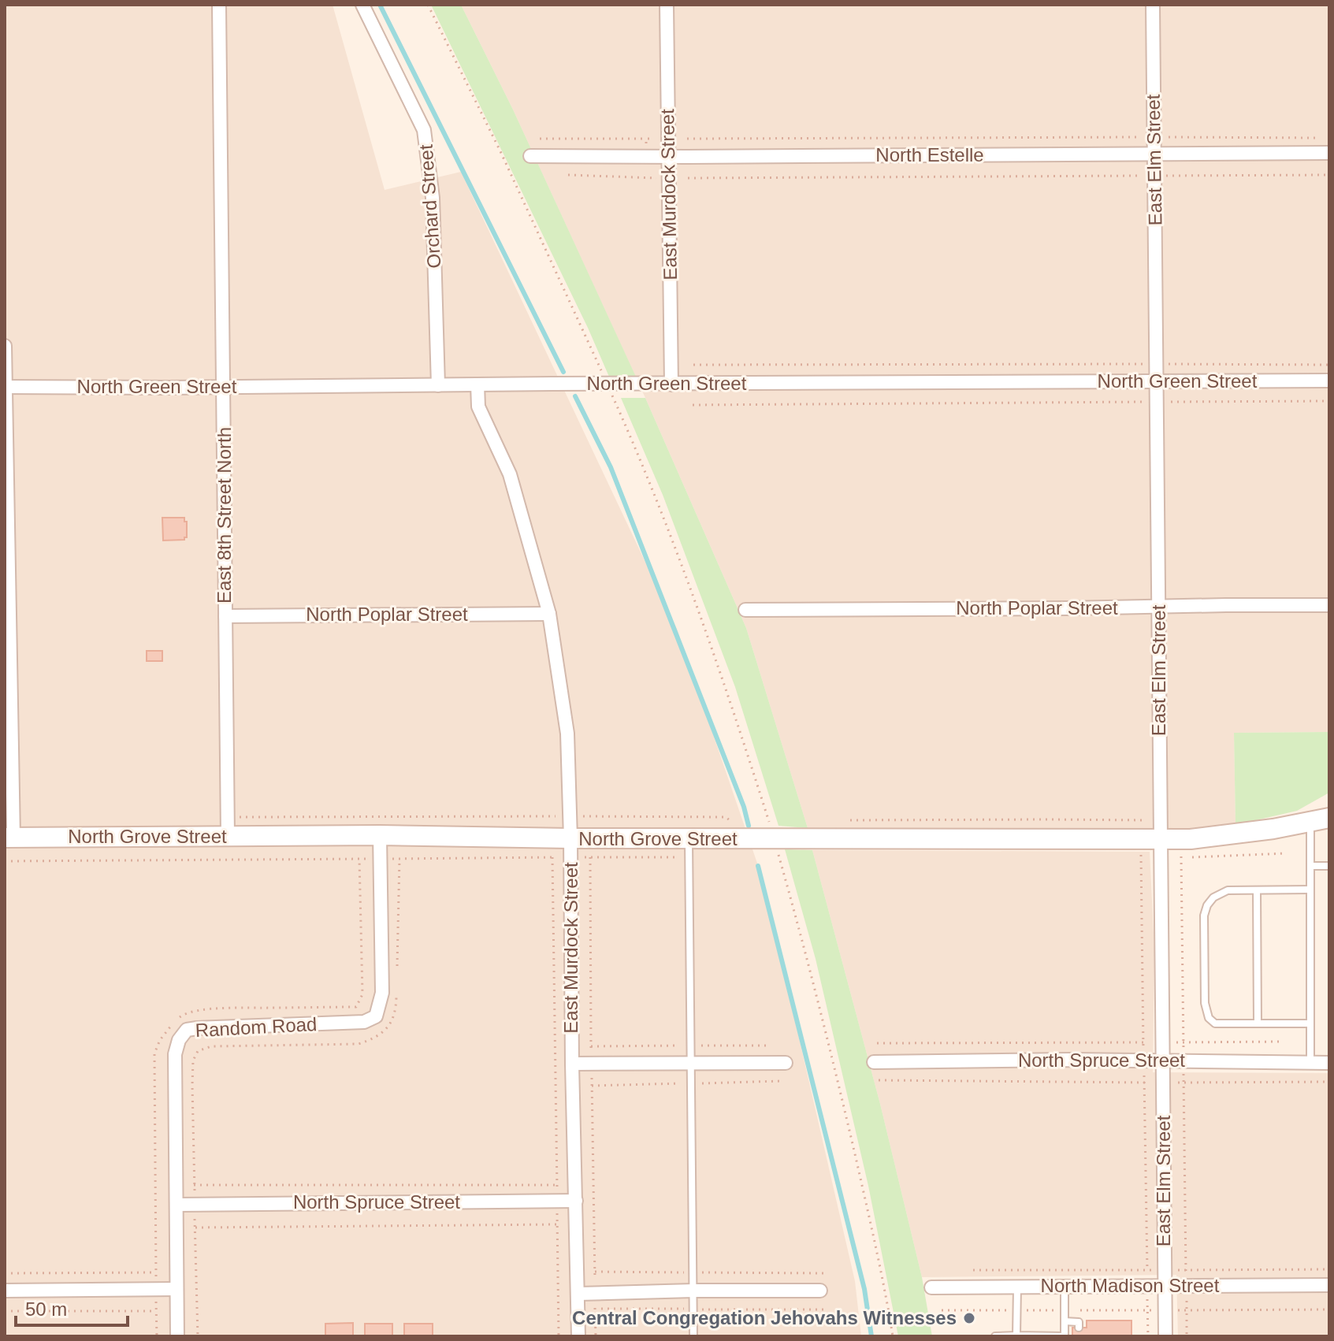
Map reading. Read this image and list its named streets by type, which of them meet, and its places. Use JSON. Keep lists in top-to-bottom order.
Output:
{
  "streets": {
    "street": [
      "North Estelle",
      "East Elm Street",
      "East Murdock Street",
      "Orchard Street",
      "North Green Street",
      "East 8th Street North",
      "North Poplar Street",
      "North Grove Street",
      "Random Road",
      "North Spruce Street",
      "North Madison Street"
    ]
  },
  "crossings": [
    ["North Estelle", "East Elm Street"],
    ["North Estelle", "East Murdock Street"],
    ["East Elm Street", "North Green Street"],
    ["East Elm Street", "North Poplar Street"],
    ["East Elm Street", "North Grove Street"],
    ["East Elm Street", "North Spruce Street"],
    ["East Elm Street", "North Madison Street"],
    ["East Murdock Street", "North Green Street"],
    ["East Murdock Street", "North Poplar Street"],
    ["East Murdock Street", "North Grove Street"],
    ["East Murdock Street", "North Spruce Street"],
    ["Orchard Street", "North Green Street"],
    ["North Green Street", "East 8th Street North"],
    ["East 8th Street North", "North Poplar Street"],
    ["East 8th Street North", "North Grove Street"],
    ["North Grove Street", "Random Road"],
    ["Random Road", "North Spruce Street"]
  ],
  "places": ["Central Congregation Jehovahs Witnesses"],
  "scale_bar": "50 m"
}
